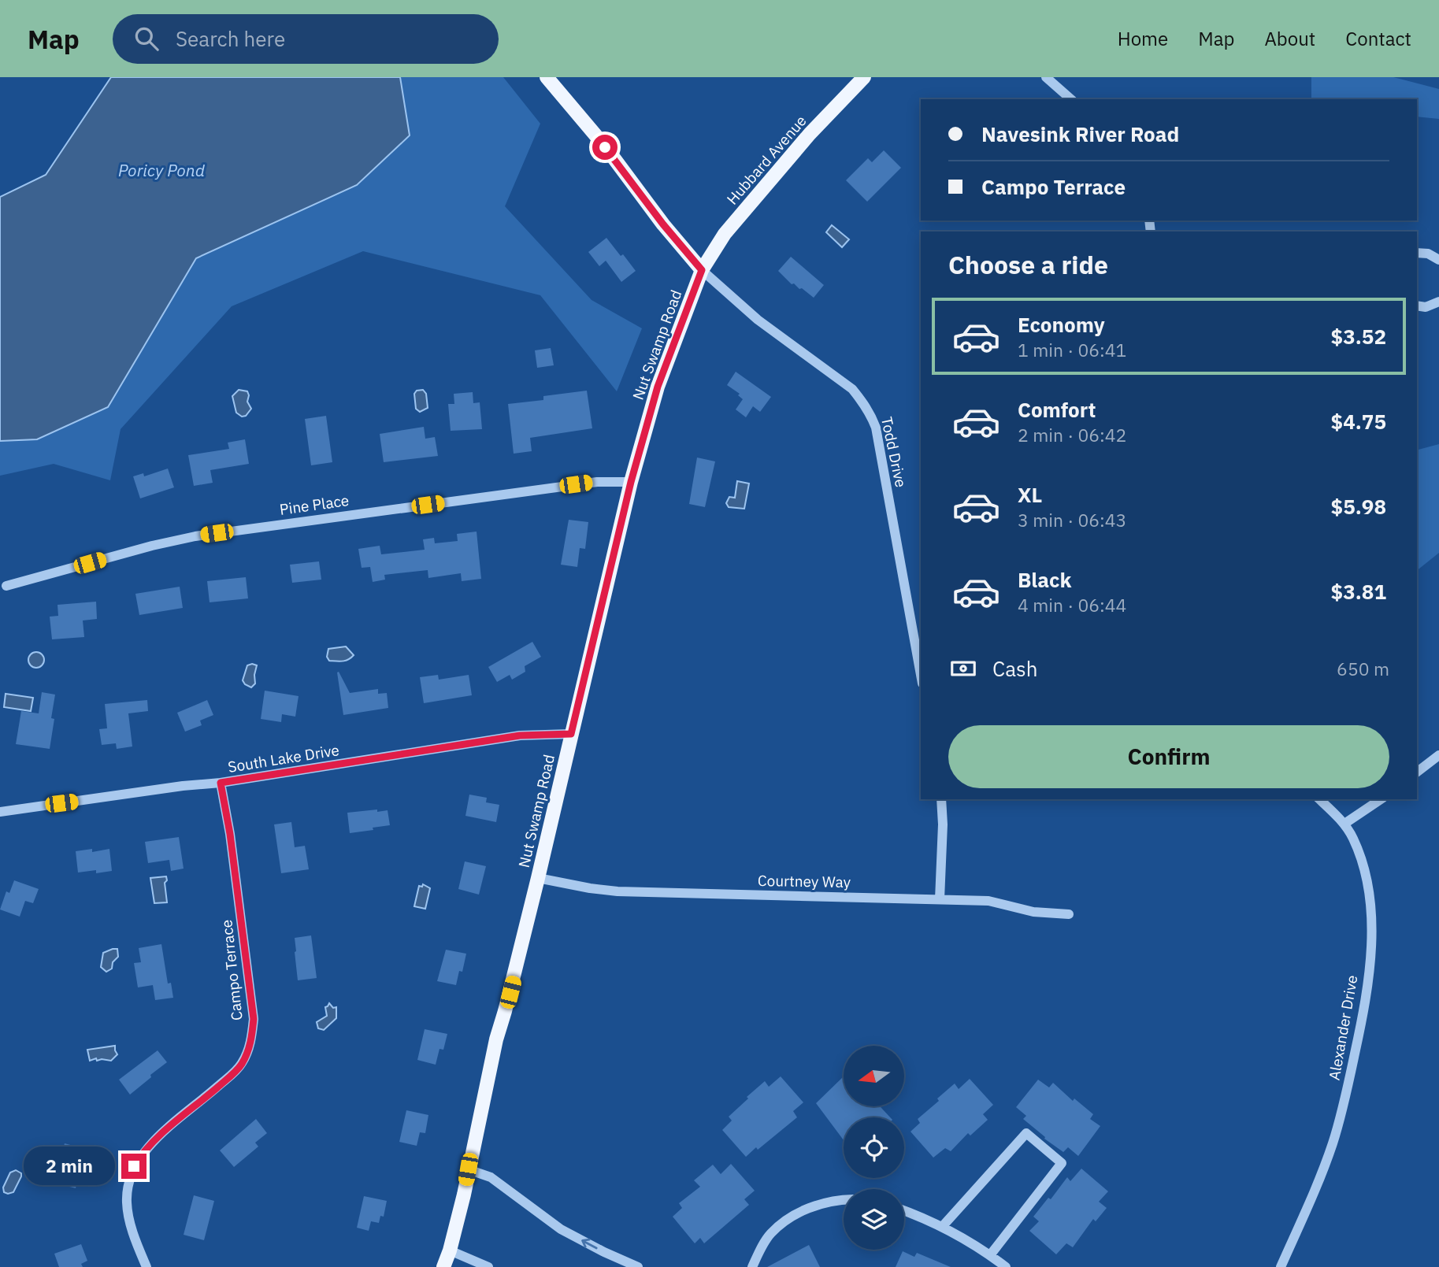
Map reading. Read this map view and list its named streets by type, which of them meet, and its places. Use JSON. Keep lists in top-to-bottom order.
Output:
{
  "streets": {
    "main road": ["Hubbard Avenue", "Nut Swamp Road"],
    "street": [
      "Todd Drive",
      "Pine Place",
      "South Lake Drive",
      "Courtney Way",
      "Campo Terrace",
      "Alexander Drive"
    ]
  },
  "crossings": [
    ["Hubbard Avenue", "Nut Swamp Road"],
    ["Hubbard Avenue", "Todd Drive"],
    ["Nut Swamp Road", "Todd Drive"],
    ["Nut Swamp Road", "Pine Place"],
    ["Nut Swamp Road", "South Lake Drive"],
    ["Nut Swamp Road", "Courtney Way"],
    ["South Lake Drive", "Campo Terrace"]
  ],
  "water": ["Poricy Pond"],
  "north": "left",
  "page": {
    "header": "Map",
    "search": "Search here",
    "nav": [
      "Home",
      "Map",
      "About",
      "Contact"
    ],
    "banner": ["Navesink River Road", "Campo Terrace"],
    "heading": "Choose a ride",
    "list": [
      {
        "name": "Economy",
        "note": "1 min · 06:41",
        "value": "$3.52"
      },
      {
        "name": "Comfort",
        "note": "2 min · 06:42",
        "value": "$4.75"
      },
      {
        "name": "XL",
        "note": "3 min · 06:43",
        "value": "$5.98"
      },
      {
        "name": "Black",
        "note": "4 min · 06:44",
        "value": "$3.81"
      }
    ],
    "pay": ["Cash", "650 m"],
    "buttons": "Confirm",
    "bubble": "2 min"
  }
}
